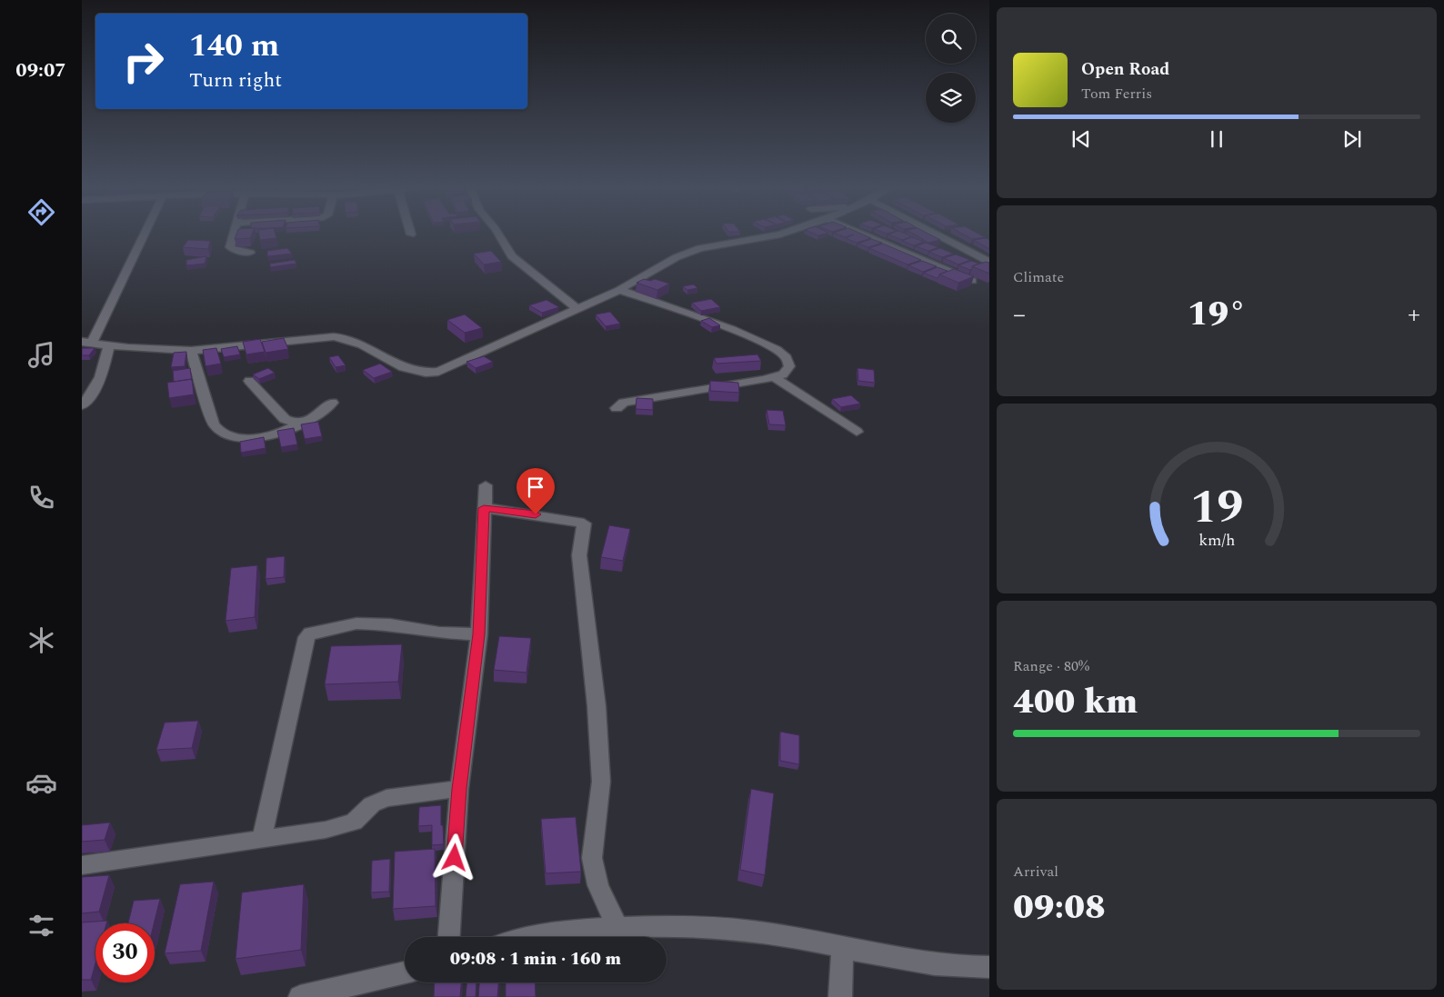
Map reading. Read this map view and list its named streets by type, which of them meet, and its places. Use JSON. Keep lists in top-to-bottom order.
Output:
{
  "page": {
    "tabs": "09:07",
    "turn": ["140 m", "Turn right"],
    "song": ["Open Road", "Tom Ferris"],
    "tile": [
      "Climate",
      ["Range · 80%", "400 km"],
      ["Arrival", "09:08"]
    ],
    "heat": ["−", "19°", "+"],
    "limit": "30",
    "trip": "09:08 · 1 min · 160 m",
    "gauge": ["19", "km/h"]
  }
}
